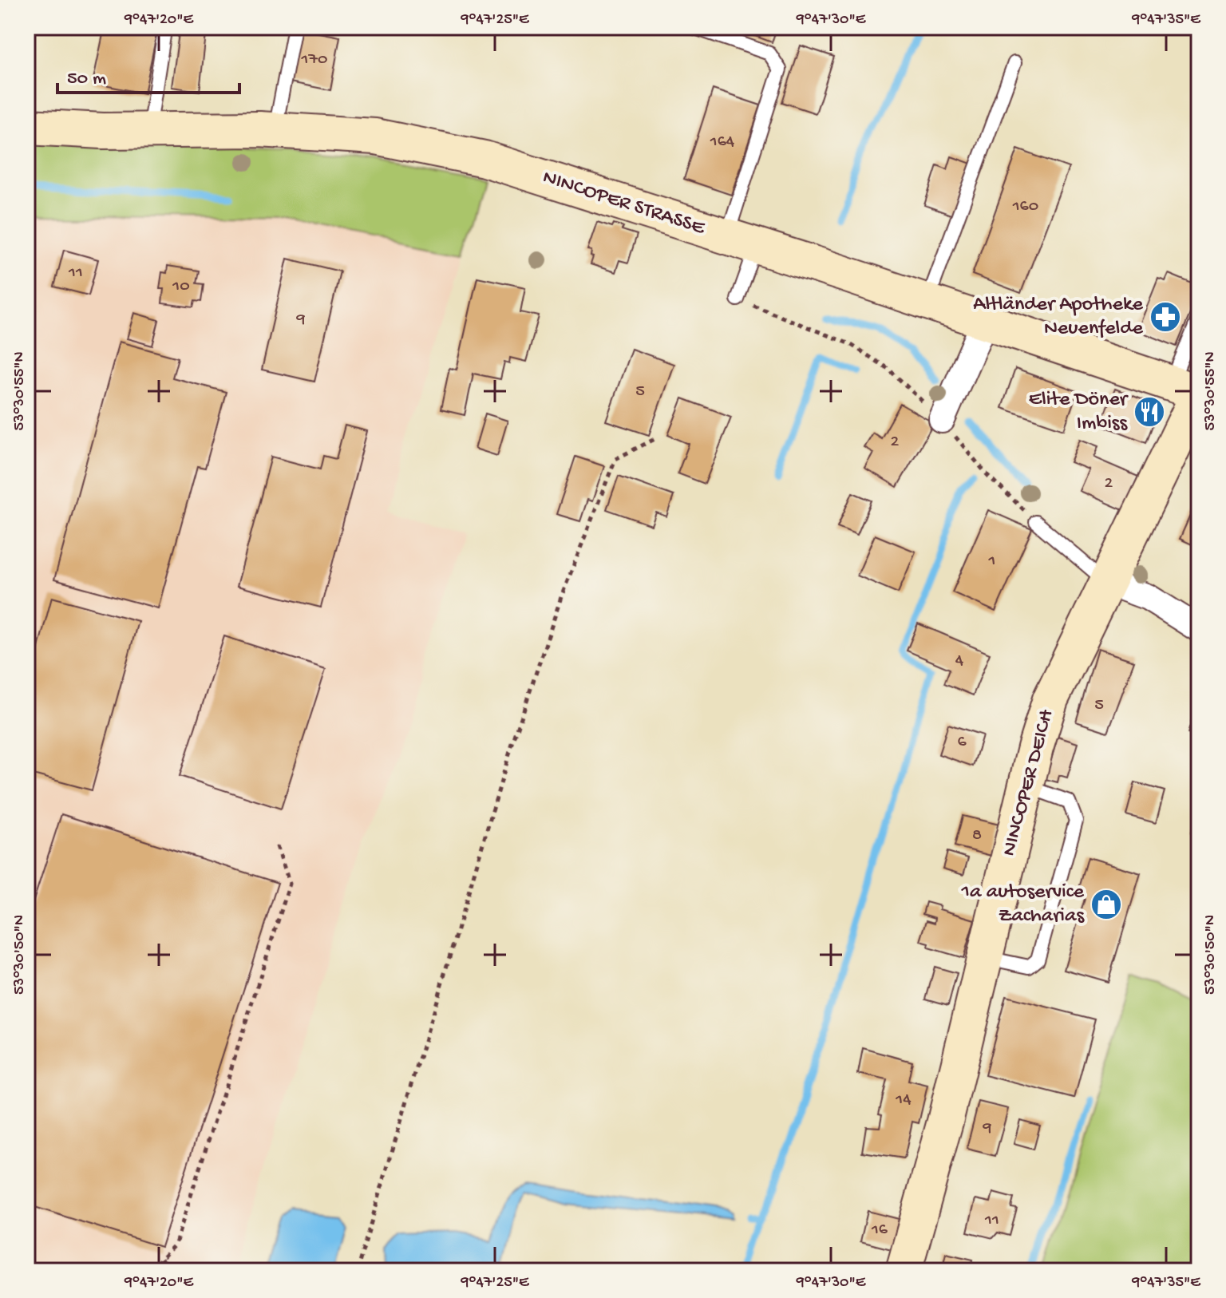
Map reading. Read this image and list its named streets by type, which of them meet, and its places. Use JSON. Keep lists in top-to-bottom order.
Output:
{
  "streets": {
    "main road": ["NINCOPER STRASSE", "NINCOPER DEICH"]
  },
  "crossings": [
    ["NINCOPER STRASSE", "NINCOPER DEICH"]
  ],
  "places": {
    "pharmacy": ["Altländer Apotheke Neuenfelde"],
    "restaurant": ["Elite Döner Imbiss"],
    "shop": ["1a autoservice Zacharias"]
  },
  "house_numbers": [
    "170",
    "164",
    "160",
    "11",
    "10",
    "9",
    "5",
    "2",
    "2",
    "1",
    "4",
    "5",
    "6",
    "8",
    "14",
    "9",
    "11",
    "16"
  ],
  "scale_bar": "50 m",
  "coordinates": [
    "9°47'20\"E",
    "9°47'25\"E",
    "9°47'30\"E",
    "9°47'35\"E",
    "53°30'55\"N",
    "53°30'50\"N"
  ]
}
